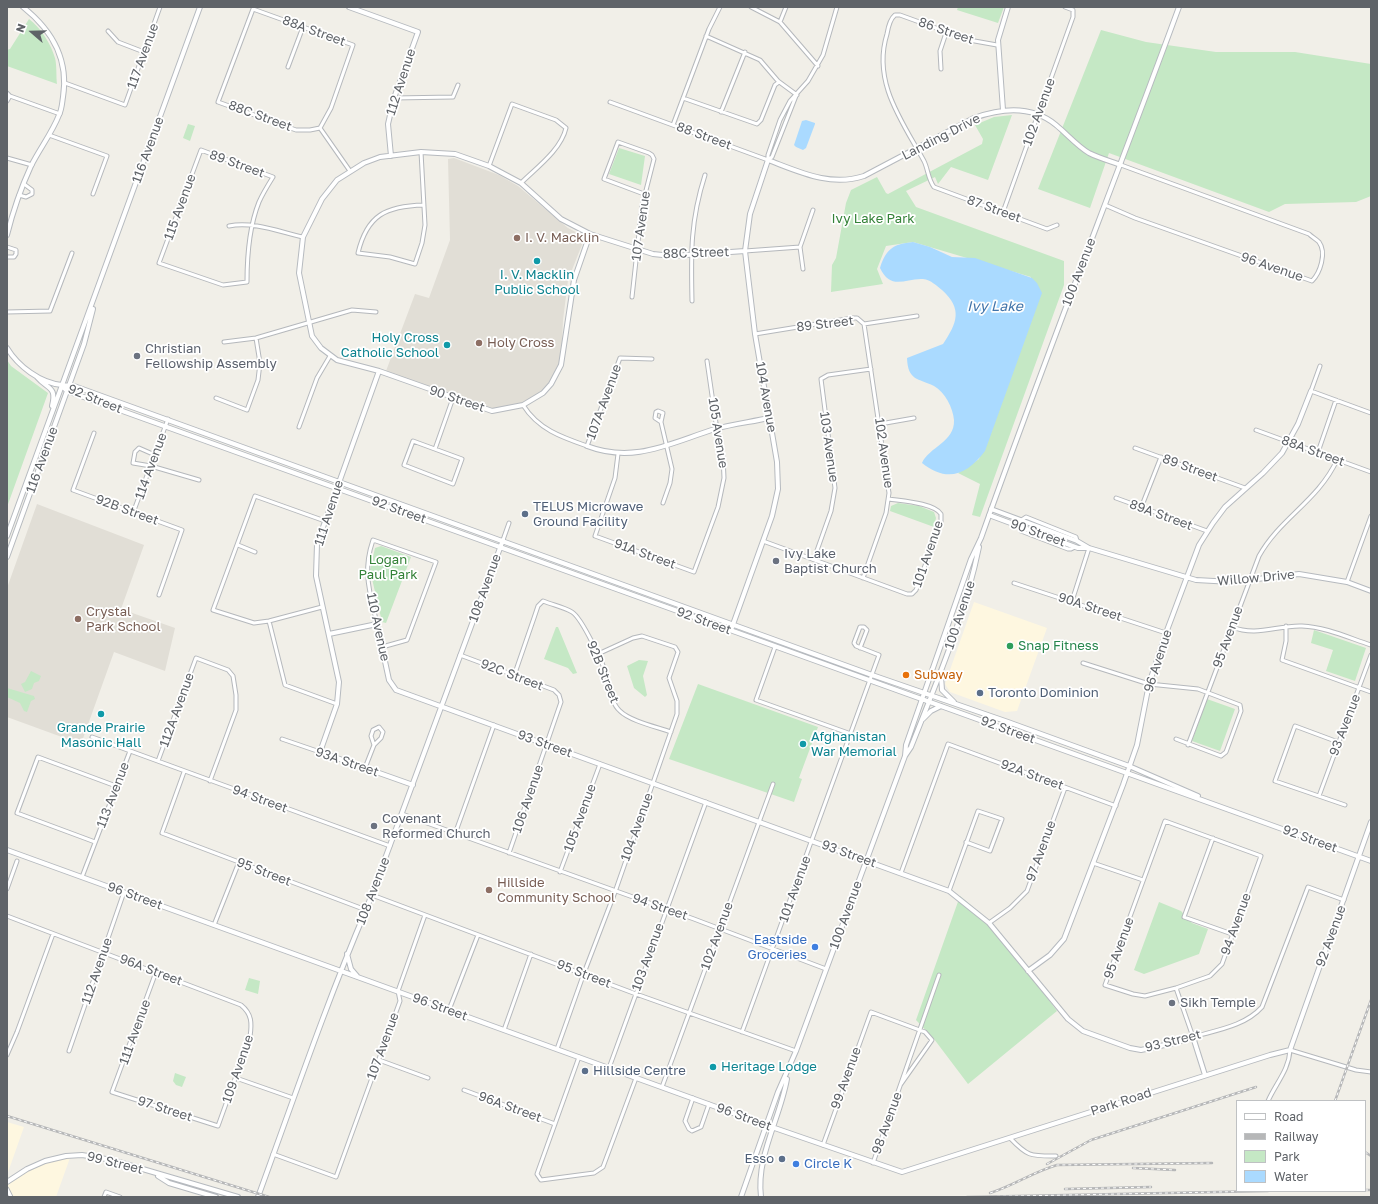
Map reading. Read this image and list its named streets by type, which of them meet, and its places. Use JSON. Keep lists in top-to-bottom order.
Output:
{
  "streets": {
    "street": [
      "88A Street",
      "86 Street",
      "117 Avenue",
      "112 Avenue",
      "102 Avenue",
      "88C Street",
      "88 Street",
      "Landing Drive",
      "116 Avenue",
      "89 Street",
      "115 Avenue",
      "87 Street",
      "107 Avenue",
      "96 Avenue",
      "100 Avenue",
      "104 Avenue",
      "92 Street",
      "90 Street",
      "107A Avenue",
      "105 Avenue",
      "103 Avenue",
      "114 Avenue",
      "92B Street",
      "111 Avenue",
      "89A Street",
      "91A Street",
      "101 Avenue",
      "Willow Drive",
      "108 Avenue",
      "90A Street",
      "110 Avenue",
      "95 Avenue",
      "92C Street",
      "112A Avenue",
      "93 Avenue",
      "93 Street",
      "93A Street",
      "92A Street",
      "113 Avenue",
      "94 Street",
      "106 Avenue",
      "97 Avenue",
      "95 Street",
      "96 Street",
      "94 Avenue",
      "92 Avenue",
      "96A Street",
      "109 Avenue",
      "99 Avenue",
      "Park Road",
      "97 Street",
      "98 Avenue",
      "99 Street"
    ]
  },
  "crossings": [
    ["88A Street", "88C Street"],
    ["88A Street", "96 Avenue"],
    ["88A Street", "95 Avenue"],
    ["86 Street", "Landing Drive"],
    ["86 Street", "87 Street"],
    ["112 Avenue", "88C Street"],
    ["112 Avenue", "96 Street"],
    ["112 Avenue", "96A Street"],
    ["102 Avenue", "Landing Drive"],
    ["102 Avenue", "89 Street"],
    ["102 Avenue", "87 Street"],
    ["102 Avenue", "103 Avenue"],
    ["102 Avenue", "101 Avenue"],
    ["102 Avenue", "93 Street"],
    ["102 Avenue", "94 Street"],
    ["102 Avenue", "95 Street"],
    ["102 Avenue", "96 Street"],
    ["88C Street", "107 Avenue"],
    ["88C Street", "104 Avenue"],
    ["88 Street", "Landing Drive"],
    ["88 Street", "104 Avenue"],
    ["Landing Drive", "87 Street"],
    ["Landing Drive", "96 Avenue"],
    ["Landing Drive", "100 Avenue"],
    ["116 Avenue", "92 Street"],
    ["89 Street", "115 Avenue"],
    ["89 Street", "96 Avenue"],
    ["89 Street", "104 Avenue"],
    ["107 Avenue", "108 Avenue"],
    ["107 Avenue", "95 Street"],
    ["107 Avenue", "96 Street"],
    ["96 Avenue", "100 Avenue"],
    ["96 Avenue", "92 Street"],
    ["96 Avenue", "90 Street"],
    ["96 Avenue", "89A Street"],
    ["96 Avenue", "Willow Drive"],
    ["96 Avenue", "90A Street"],
    ["96 Avenue", "93 Street"],
    ["96 Avenue", "92A Street"],
    ["100 Avenue", "92 Street"],
    ["100 Avenue", "90 Street"],
    ["100 Avenue", "93 Street"],
    ["100 Avenue", "94 Street"],
    ["100 Avenue", "95 Street"],
    ["100 Avenue", "96 Street"],
    ["104 Avenue", "92 Street"],
    ["104 Avenue", "92B Street"],
    ["104 Avenue", "93 Street"],
    ["104 Avenue", "94 Street"],
    ["104 Avenue", "95 Street"],
    ["104 Avenue", "96 Street"],
    ["92 Street", "114 Avenue"],
    ["92 Street", "111 Avenue"],
    ["92 Street", "101 Avenue"],
    ["92 Street", "108 Avenue"],
    ["92 Street", "92 Avenue"],
    ["90 Street", "111 Avenue"],
    ["90 Street", "Willow Drive"],
    ["105 Avenue", "91A Street"],
    ["105 Avenue", "93 Street"],
    ["105 Avenue", "94 Street"],
    ["103 Avenue", "93 Street"],
    ["103 Avenue", "94 Street"],
    ["103 Avenue", "95 Street"],
    ["103 Avenue", "96 Street"],
    ["114 Avenue", "92B Street"],
    ["92B Street", "92C Street"],
    ["111 Avenue", "93A Street"],
    ["111 Avenue", "96A Street"],
    ["111 Avenue", "97 Street"],
    ["101 Avenue", "93 Street"],
    ["101 Avenue", "94 Street"],
    ["101 Avenue", "95 Street"],
    ["Willow Drive", "95 Avenue"],
    ["108 Avenue", "92C Street"],
    ["108 Avenue", "93 Street"],
    ["108 Avenue", "93A Street"],
    ["108 Avenue", "94 Street"],
    ["108 Avenue", "95 Street"],
    ["108 Avenue", "96 Street"],
    ["110 Avenue", "93 Street"],
    ["95 Avenue", "94 Avenue"],
    ["92C Street", "106 Avenue"],
    ["112A Avenue", "94 Street"],
    ["93 Street", "92A Street"],
    ["93 Street", "106 Avenue"],
    ["93 Street", "97 Avenue"],
    ["93 Street", "92 Avenue"],
    ["92A Street", "97 Avenue"],
    ["113 Avenue", "94 Street"],
    ["113 Avenue", "96 Street"],
    ["94 Street", "106 Avenue"],
    ["94 Street", "95 Street"],
    ["96 Street", "99 Avenue"],
    ["96 Street", "Park Road"],
    ["96 Street", "98 Avenue"],
    ["92 Avenue", "Park Road"],
    ["96A Street", "109 Avenue"],
    ["109 Avenue", "97 Street"],
    ["99 Avenue", "98 Avenue"],
    ["Park Road", "98 Avenue"]
  ],
  "water": ["Ivy Lake"],
  "parks": ["Ivy Lake Park", "Logan Paul Park"],
  "places": [
    "I. V. Macklin",
    "I. V. Macklin Public School",
    "Holy Cross",
    "Holy Cross Catholic School",
    "Christian Fellowship Assembly",
    "TELUS Microwave Ground Facility",
    "Ivy Lake Baptist Church",
    "Crystal Park School",
    "Snap Fitness",
    "Subway",
    "Toronto Dominion",
    "Grande Prairie Masonic Hall",
    "Afghanistan War Memorial",
    "Covenant Reformed Church",
    "Hillside Community School",
    "Eastside Groceries",
    "Sikh Temple",
    "Heritage Lodge",
    "Hillside Centre",
    "Esso",
    "Circle K"
  ],
  "legend": [
    "Road",
    "Railway",
    "Park",
    "Water"
  ],
  "north": "left"
}
